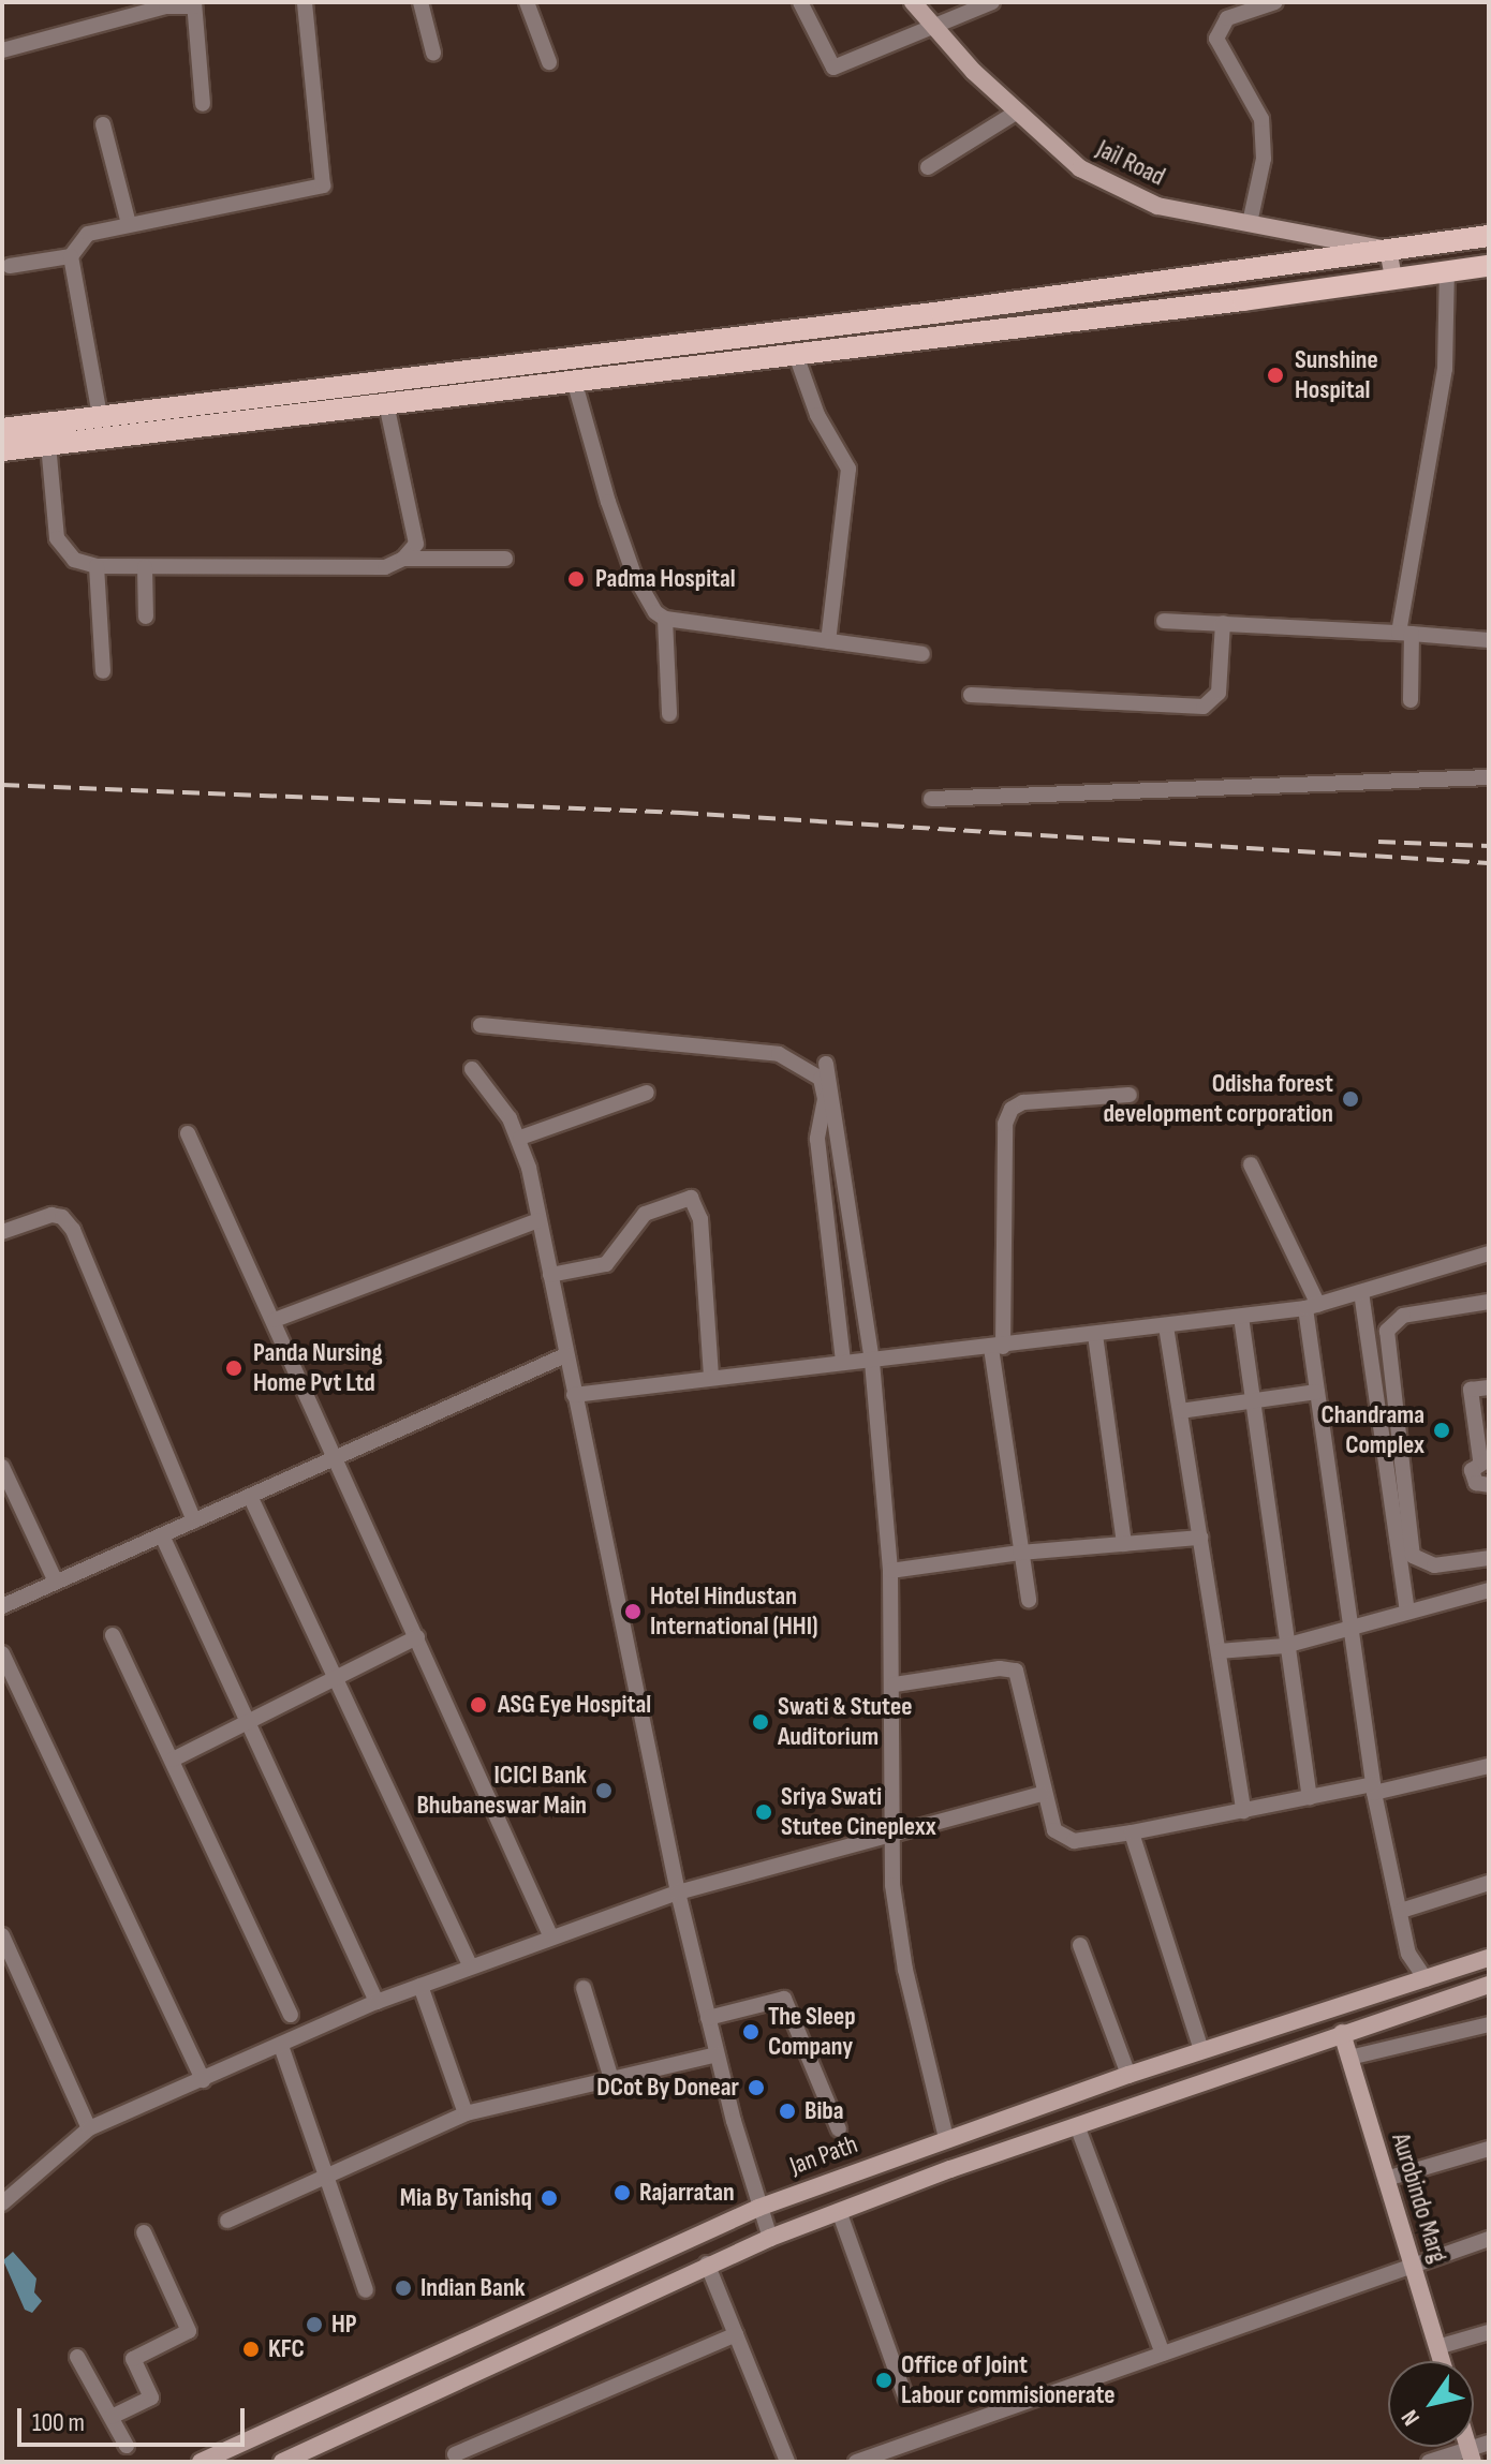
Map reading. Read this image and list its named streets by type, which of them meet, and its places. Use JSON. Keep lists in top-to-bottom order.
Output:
{
  "streets": {
    "main road": ["Jail Road", "Jan Path", "Aurobindo Marg"]
  },
  "places": [
    "Sunshine Hospital",
    "Padma Hospital",
    "Odisha forest development corporation",
    "Panda Nursing Home Pvt Ltd",
    "Chandrama Complex",
    "Hotel Hindustan International (HHI)",
    "ASG Eye Hospital",
    "Swati & Stutee Auditorium",
    "ICICI Bank Bhubaneswar Main",
    "Sriya Swati Stutee Cineplexx",
    "The Sleep Company",
    "DCot By Donear",
    "Biba",
    "Rajarratan",
    "Mia By Tanishq",
    "Indian Bank",
    "HP",
    "KFC",
    "Office of Joint Labour commisionerate"
  ],
  "scale_bar": "100 m",
  "north": "bottom left"
}
